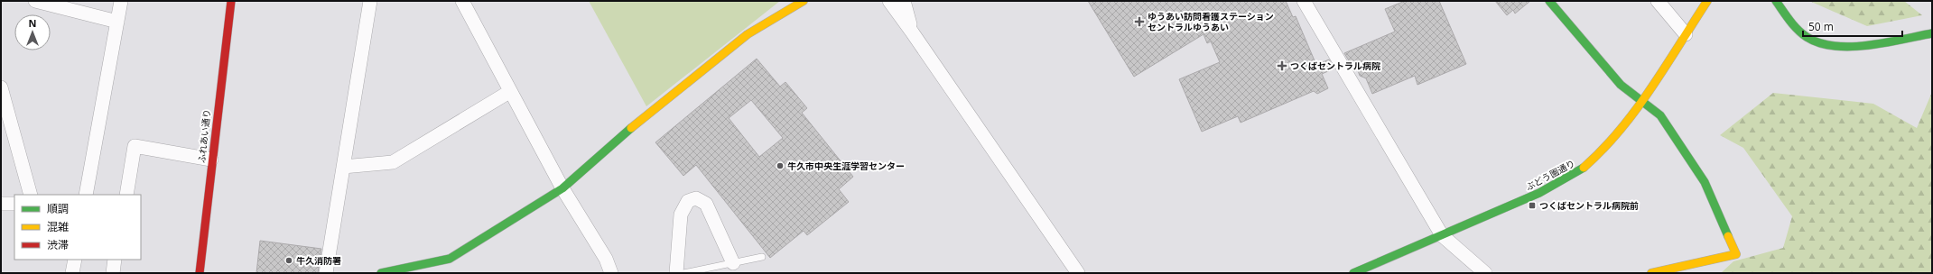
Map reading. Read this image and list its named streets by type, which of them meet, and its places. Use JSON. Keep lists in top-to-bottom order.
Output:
{
  "streets": {
    "main road": ["ふれあい通り", "ぶどう園通り"]
  },
  "places": {
    "health": ["ゆうあい訪問看護ステーション セントラルゆうあい", "つくばセントラル病院"],
    "other": ["牛久市中央生涯学習センター", "牛久消防署"],
    "transit": ["つくばセントラル病院前"]
  },
  "legend": ["順調", "混雑", "渋滞"],
  "scale_bar": "50 m",
  "north": "top"
}
